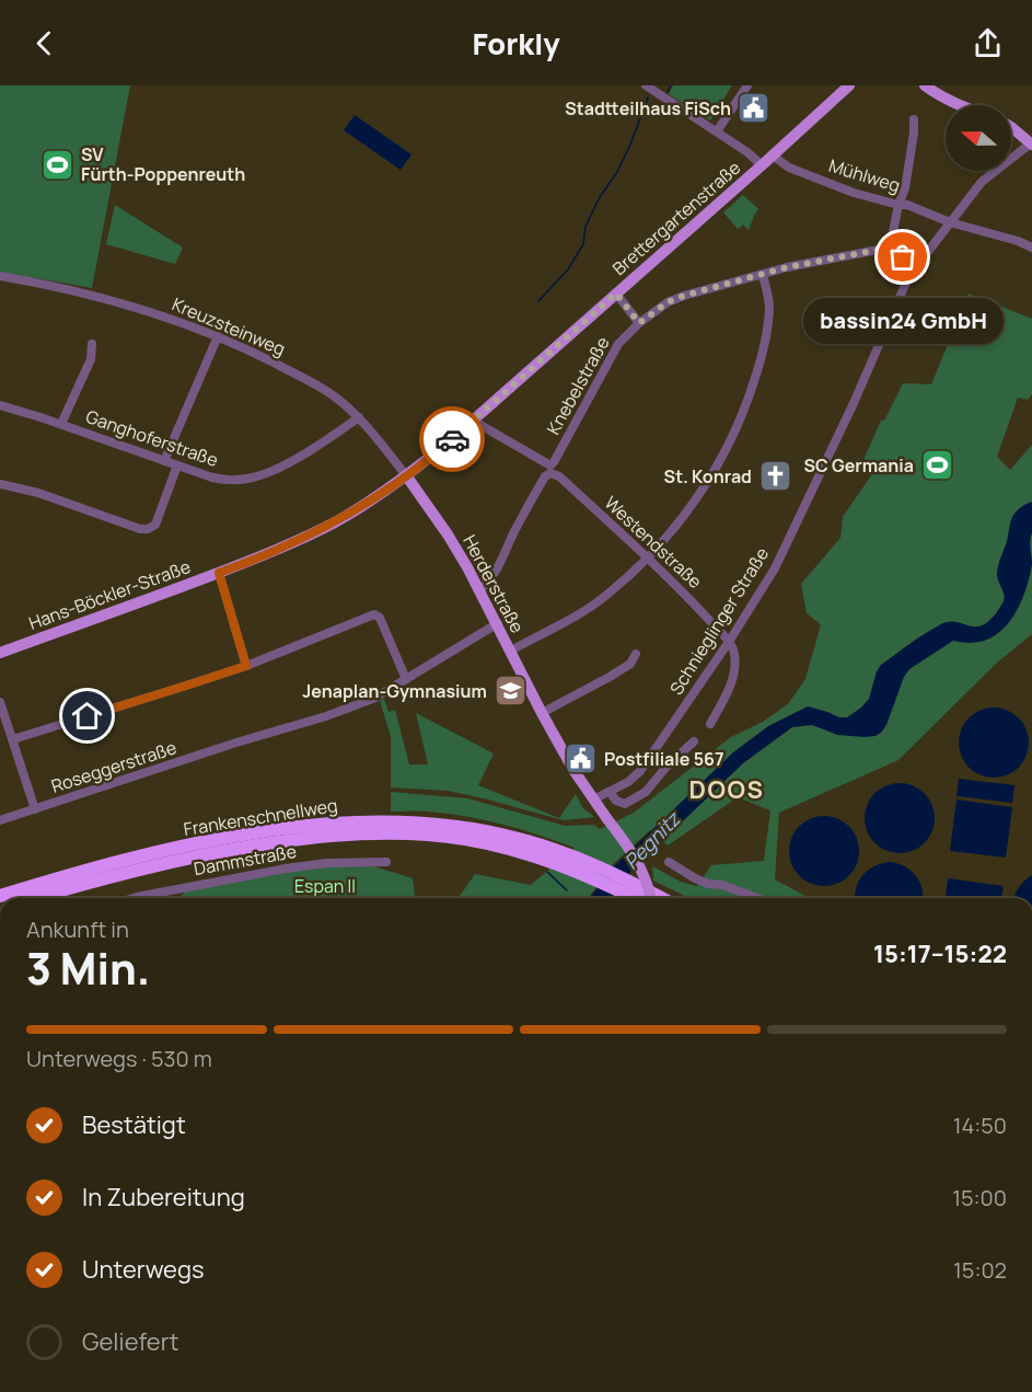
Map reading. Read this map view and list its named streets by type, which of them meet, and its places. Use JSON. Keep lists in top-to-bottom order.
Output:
{
  "streets": {
    "highway": ["Frankenschnellweg"],
    "main road": ["Brettergartenstraße", "Herderstraße", "Hans-Böckler-Straße"],
    "street": [
      "Mühlweg",
      "Kreuzsteinweg",
      "Knebelstraße",
      "Ganghoferstraße",
      "Westendstraße",
      "Schnieglinger Straße",
      "Roseggerstraße",
      "Dammstraße"
    ]
  },
  "crossings": [
    ["Mühlweg", "Brettergartenstraße"],
    ["Mühlweg", "Schnieglinger Straße"],
    ["Brettergartenstraße", "Westendstraße"],
    ["Brettergartenstraße", "Hans-Böckler-Straße"],
    ["Kreuzsteinweg", "Ganghoferstraße"],
    ["Kreuzsteinweg", "Herderstraße"],
    ["Kreuzsteinweg", "Hans-Böckler-Straße"],
    ["Knebelstraße", "Westendstraße"],
    ["Knebelstraße", "Herderstraße"],
    ["Westendstraße", "Hans-Böckler-Straße"],
    ["Westendstraße", "Schnieglinger Straße"],
    ["Herderstraße", "Hans-Böckler-Straße"],
    ["Herderstraße", "Schnieglinger Straße"],
    ["Herderstraße", "Roseggerstraße"]
  ],
  "districts": ["DOOS"],
  "water": ["Pegnitz"],
  "parks": ["Espan II"],
  "places": {
    "public building": ["Stadtteilhaus FiSch", "Postfiliale 567"],
    "sports": ["SV Fürth-Poppenreuth", "SC Germania"],
    "other": ["bassin24 GmbH"],
    "church": ["St. Konrad"],
    "school or university": ["Jenaplan-Gymnasium"]
  },
  "north": "left",
  "page": {
    "header": "Forkly",
    "bubble": "bassin24 GmbH",
    "heading": ["3 Min.", "Ankunft in", "15:17–15:22"],
    "bar": "Unterwegs · 530 m",
    "list": [
      ["Bestätigt", "14:50"],
      ["In Zubereitung", "15:00"],
      ["Unterwegs", "15:02"],
      "Geliefert"
    ]
  }
}
